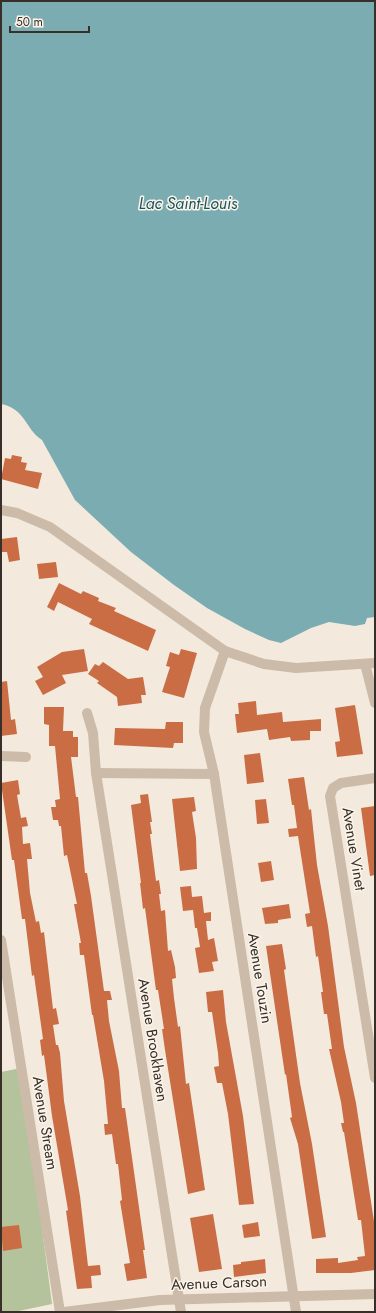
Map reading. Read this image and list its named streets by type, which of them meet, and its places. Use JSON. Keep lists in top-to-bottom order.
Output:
{
  "streets": {
    "street": [
      "Avenue Vinet",
      "Avenue Touzin",
      "Avenue Brookhaven",
      "Avenue Stream",
      "Avenue Carson"
    ]
  },
  "crossings": [
    ["Avenue Touzin", "Avenue Carson"],
    ["Avenue Brookhaven", "Avenue Carson"]
  ],
  "water": ["Lac Saint-Louis"],
  "scale_bar": "50 m"
}
